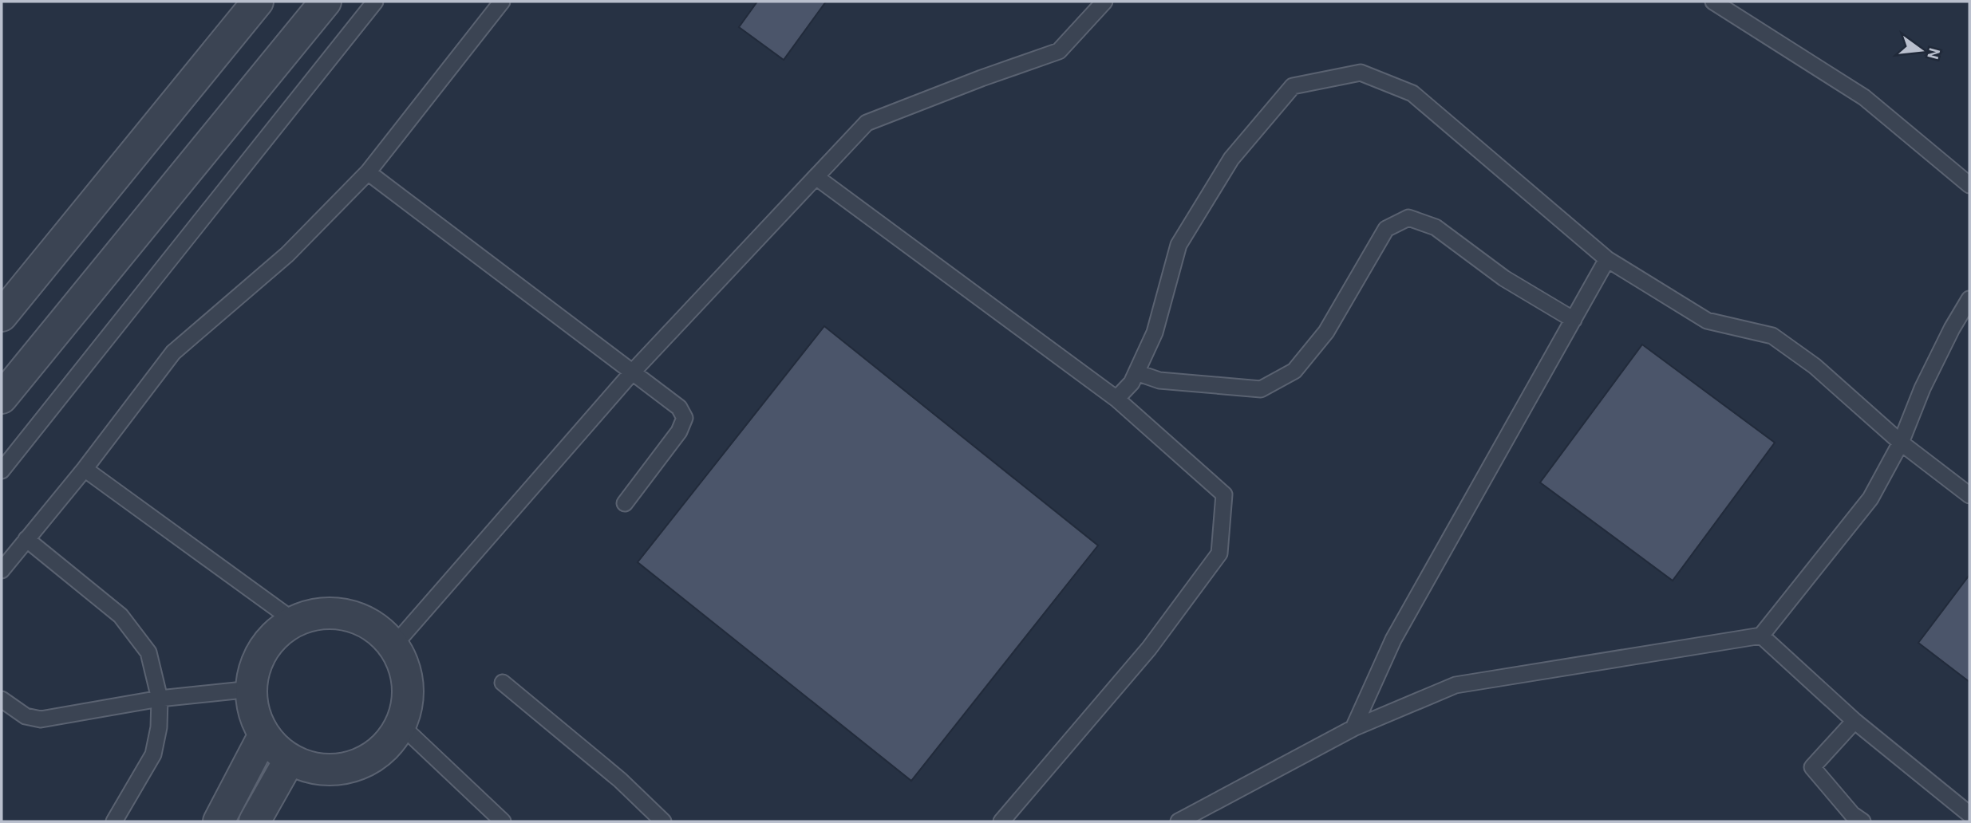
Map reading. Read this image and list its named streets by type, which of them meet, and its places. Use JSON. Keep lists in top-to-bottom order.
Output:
{
  "north": "right"
}
